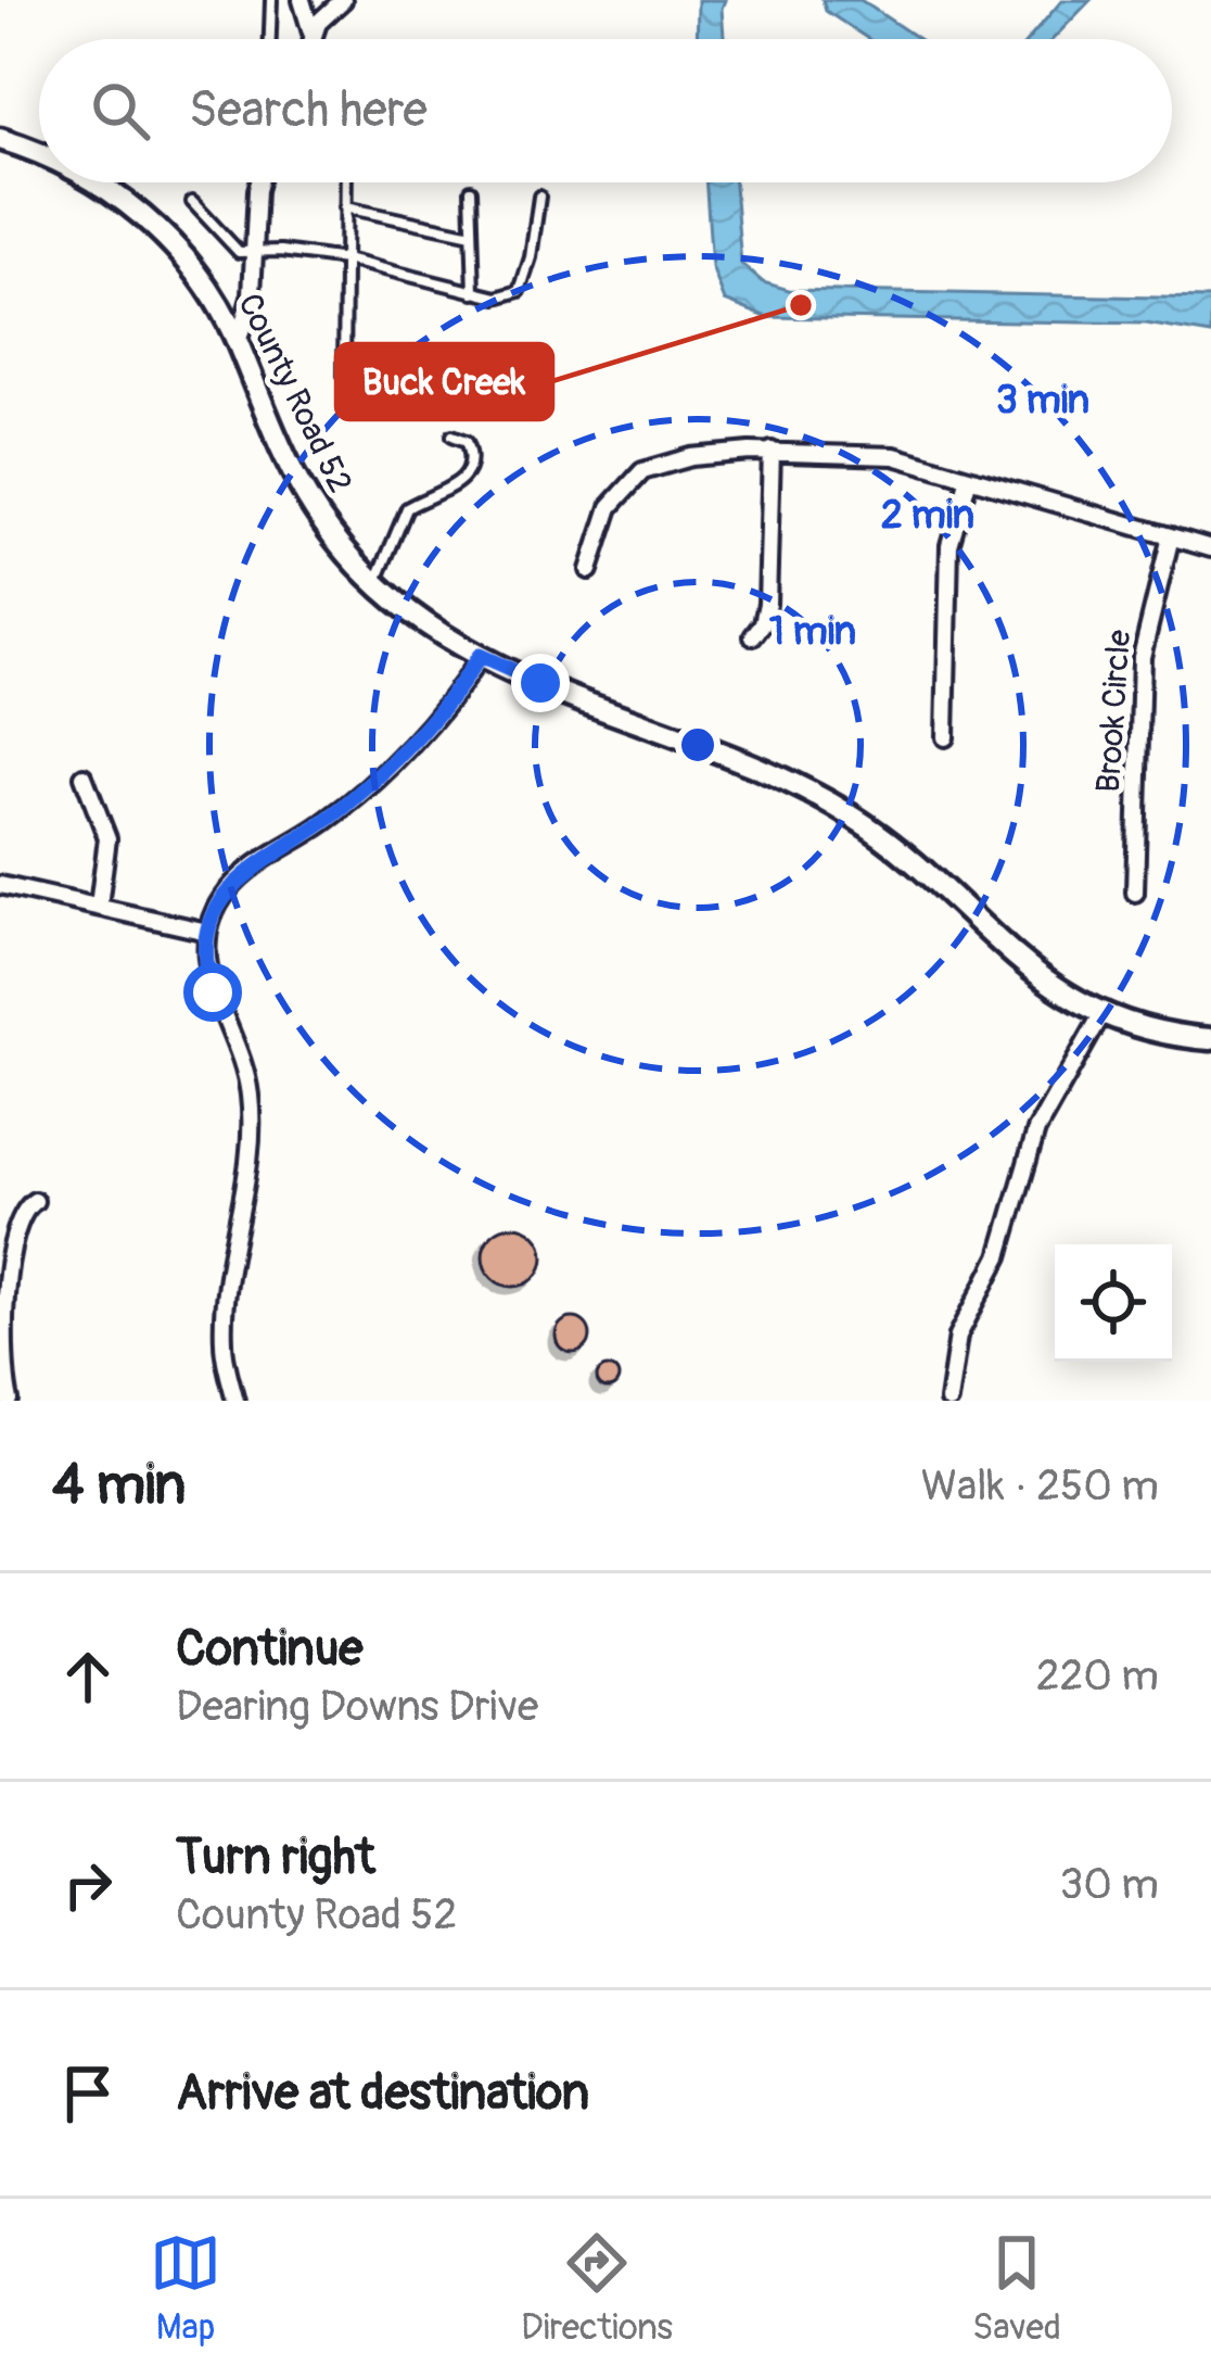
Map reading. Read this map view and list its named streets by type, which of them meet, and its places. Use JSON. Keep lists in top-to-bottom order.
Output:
{
  "streets": {
    "street": ["County Road 52", "Brook Circle"]
  },
  "places": ["Buck Creek"],
  "page": {
    "search": "Search here",
    "heading": ["4 min", "Walk · 250 m"],
    "list": [
      ["Continue", "Dearing Downs Drive", "220 m"],
      ["Turn right", "County Road 52", "30 m"],
      "Arrive at destination"
    ],
    "nav": ["Map", "Directions", "Saved"]
  },
  "rings": ["3 min", "2 min", "1 min"]
}
